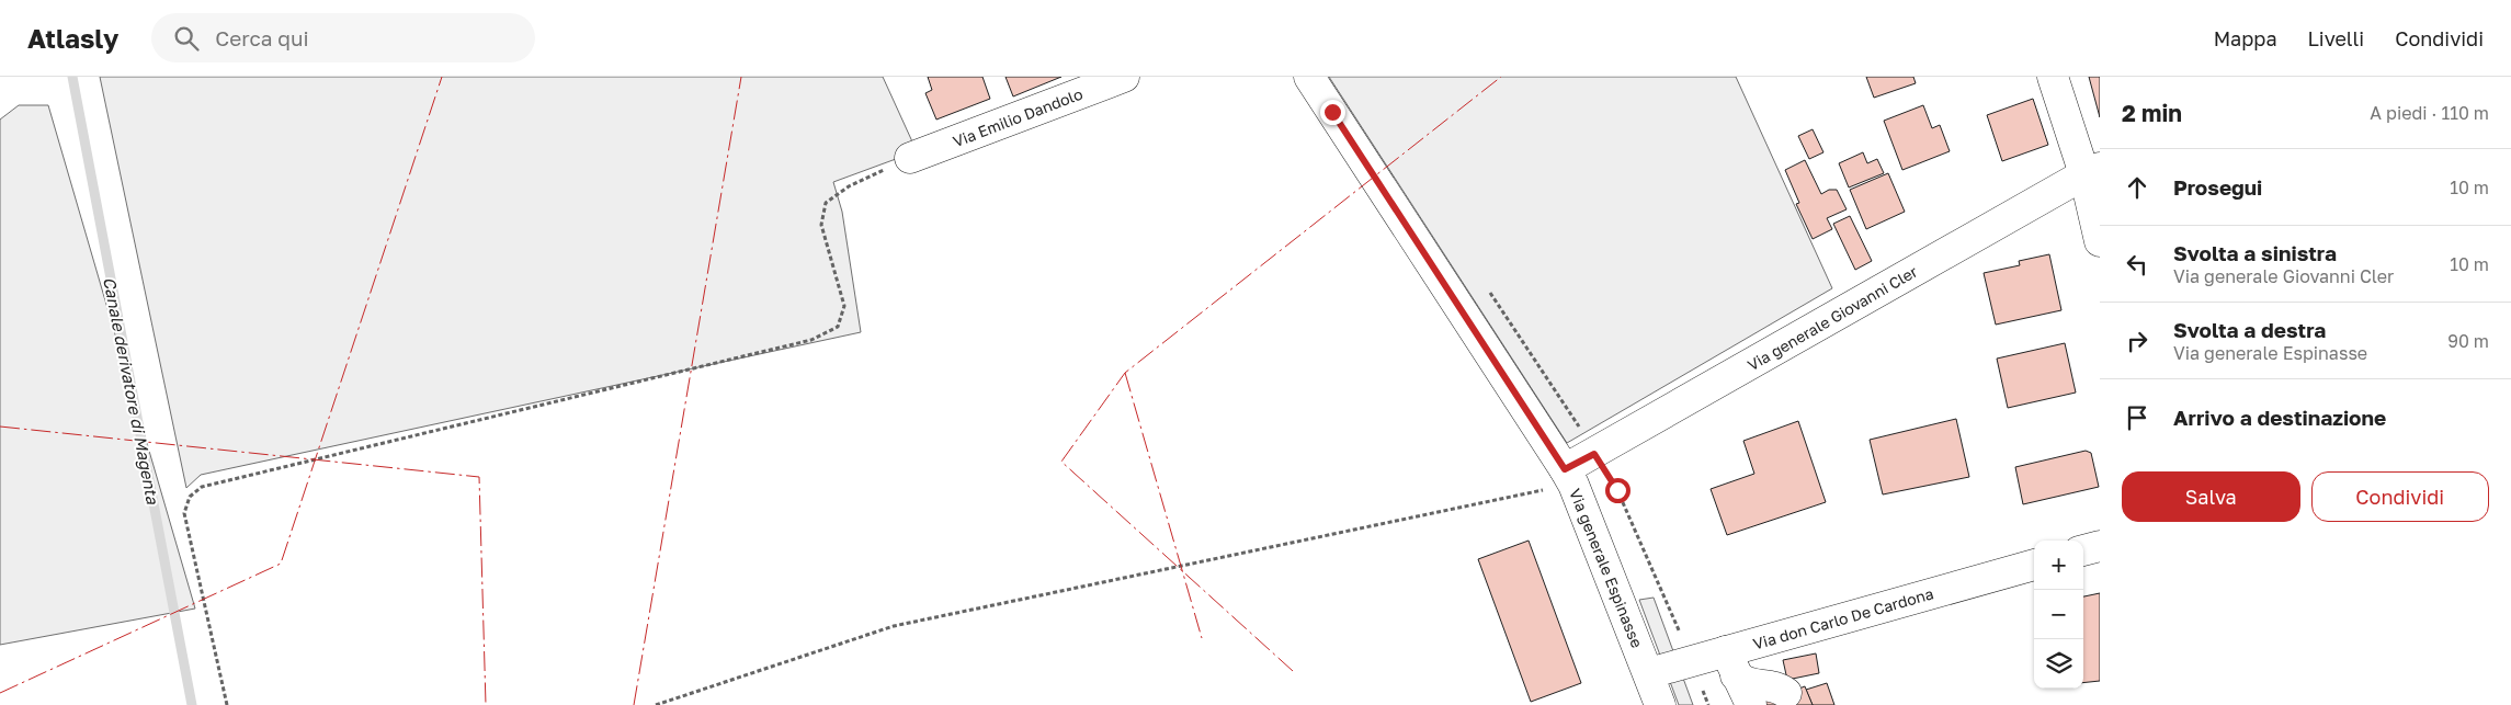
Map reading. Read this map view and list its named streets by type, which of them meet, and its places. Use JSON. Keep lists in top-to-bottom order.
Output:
{
  "streets": {
    "street": [
      "Via Emilio Dandolo",
      "Via generale Giovanni Cler",
      "Via generale Espinasse",
      "Via don Carlo De Cardona"
    ]
  },
  "crossings": [
    ["Via generale Giovanni Cler", "Via generale Espinasse"],
    ["Via generale Espinasse", "Via don Carlo De Cardona"]
  ],
  "water": ["Canale derivatore di Magenta"],
  "page": {
    "header": "Atlasly",
    "search": "Cerca qui",
    "nav": ["Mappa", "Livelli", "Condividi"],
    "heading": ["2 min", "A piedi · 110 m"],
    "list": [
      ["Prosegui", "10 m"],
      ["Svolta a sinistra", "Via generale Giovanni Cler", "10 m"],
      ["Svolta a destra", "Via generale Espinasse", "90 m"],
      "Arrivo a destinazione"
    ],
    "buttons": ["Salva", "Condividi"],
    "map_buttons": ["+", "−"]
  }
}
